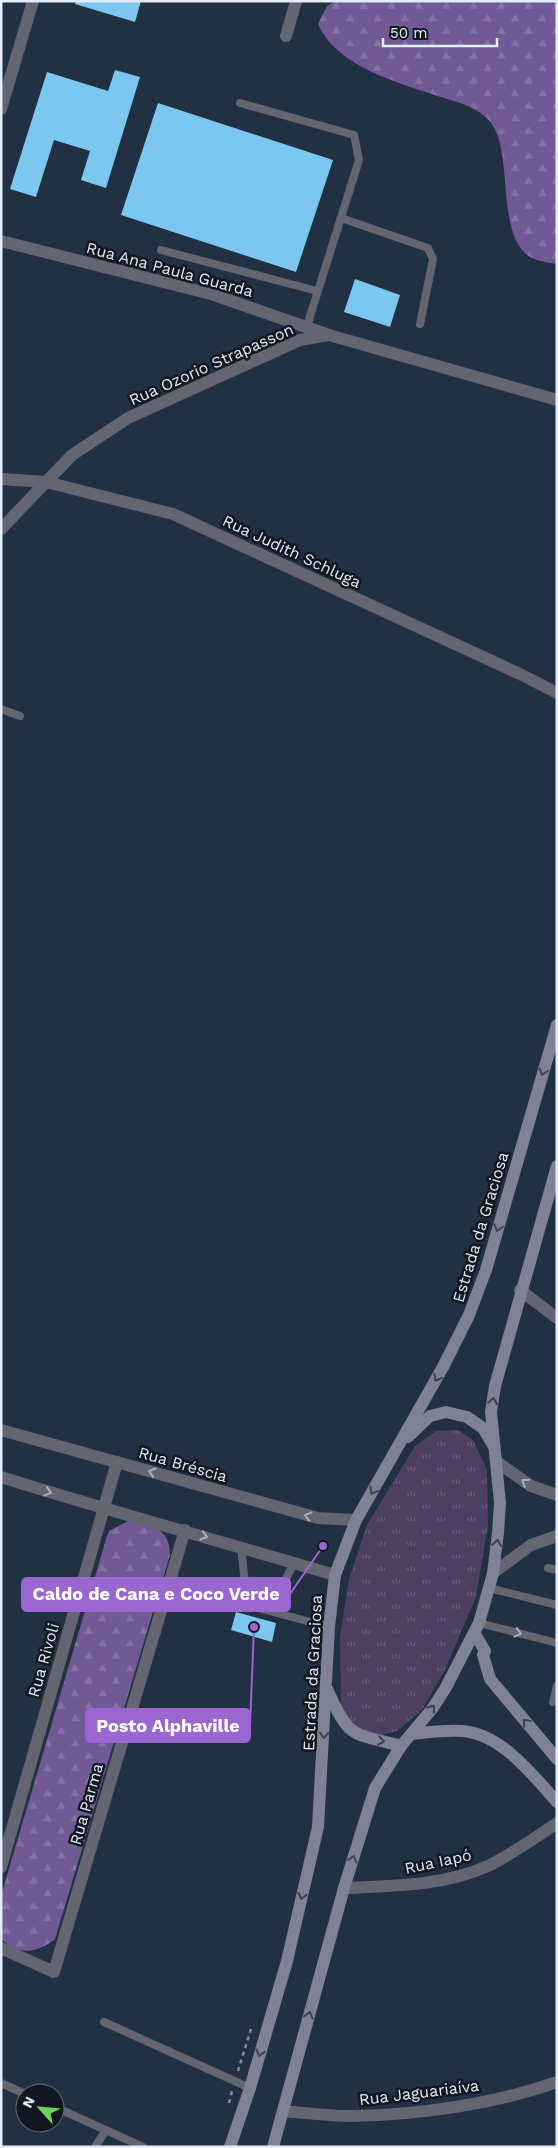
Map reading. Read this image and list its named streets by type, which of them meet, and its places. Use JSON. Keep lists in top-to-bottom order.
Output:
{
  "streets": {
    "main road": ["Estrada da Graciosa"],
    "street": [
      "Rua Ana Paula Guarda",
      "Rua Ozorio Strapasson",
      "Rua Judith Schluga",
      "Rua Bréscia",
      "Rua Rivoli",
      "Rua Parma",
      "Rua Iapó",
      "Rua Jaguariaíva"
    ]
  },
  "crossings": [
    ["Rua Ana Paula Guarda", "Rua Ozorio Strapasson"],
    ["Rua Ozorio Strapasson", "Rua Judith Schluga"],
    ["Estrada da Graciosa", "Rua Bréscia"],
    ["Rua Bréscia", "Rua Rivoli"]
  ],
  "places": ["Caldo de Cana e Coco Verde", "Posto Alphaville"],
  "scale_bar": "50 m",
  "north": "top left"
}
